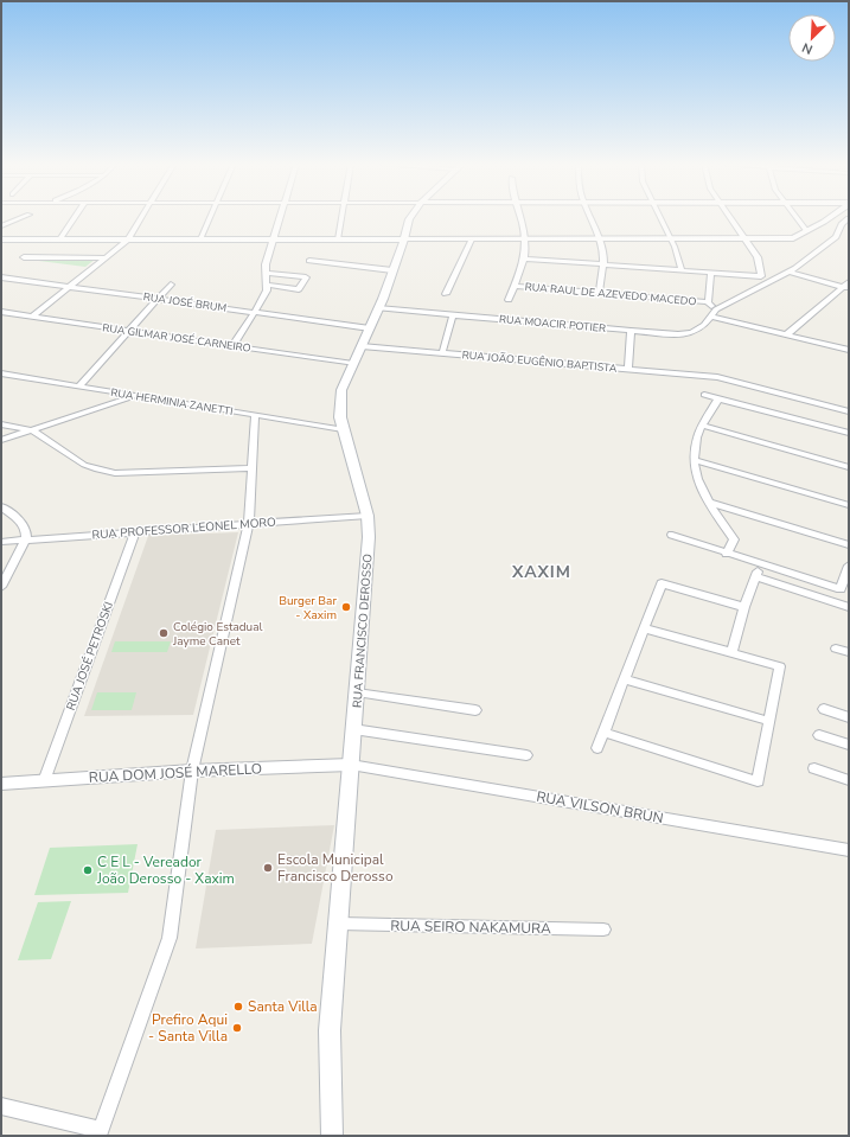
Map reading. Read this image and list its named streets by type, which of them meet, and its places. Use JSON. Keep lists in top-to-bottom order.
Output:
{
  "streets": {
    "main road": ["RUA FRANCISCO DEROSSO"],
    "street": [
      "RUA RAUL DE AZEVEDO MACEDO",
      "RUA JOSÉ BRUM",
      "RUA MOACIR POTIER",
      "RUA GILMAR JOSÉ CARNEIRO",
      "RUA JOÃO EUGÊNIO BAPTISTA",
      "RUA HERMINIA ZANETTI",
      "RUA PROFESSOR LEONEL MORO",
      "RUA JOSÉ PETROSKI",
      "RUA DOM JOSÉ MARELLO",
      "RUA VILSON BRUN",
      "RUA SEIRO NAKAMURA"
    ]
  },
  "crossings": [
    ["RUA JOSÉ BRUM", "RUA FRANCISCO DEROSSO"],
    ["RUA MOACIR POTIER", "RUA FRANCISCO DEROSSO"],
    ["RUA GILMAR JOSÉ CARNEIRO", "RUA FRANCISCO DEROSSO"],
    ["RUA JOÃO EUGÊNIO BAPTISTA", "RUA FRANCISCO DEROSSO"],
    ["RUA HERMINIA ZANETTI", "RUA FRANCISCO DEROSSO"],
    ["RUA PROFESSOR LEONEL MORO", "RUA FRANCISCO DEROSSO"],
    ["RUA PROFESSOR LEONEL MORO", "RUA JOSÉ PETROSKI"],
    ["RUA FRANCISCO DEROSSO", "RUA DOM JOSÉ MARELLO"],
    ["RUA FRANCISCO DEROSSO", "RUA VILSON BRUN"],
    ["RUA FRANCISCO DEROSSO", "RUA SEIRO NAKAMURA"],
    ["RUA JOSÉ PETROSKI", "RUA DOM JOSÉ MARELLO"],
    ["RUA DOM JOSÉ MARELLO", "RUA VILSON BRUN"]
  ],
  "districts": ["XAXIM"],
  "places": [
    "Burger Bar - Xaxim",
    "Colégio Estadual Jayme Canet",
    "Escola Municipal Francisco Derosso",
    "C E L - Vereador João Derosso - Xaxim",
    "Santa Villa",
    "Prefiro Aqui - Santa Villa"
  ],
  "north": "bottom left"
}
